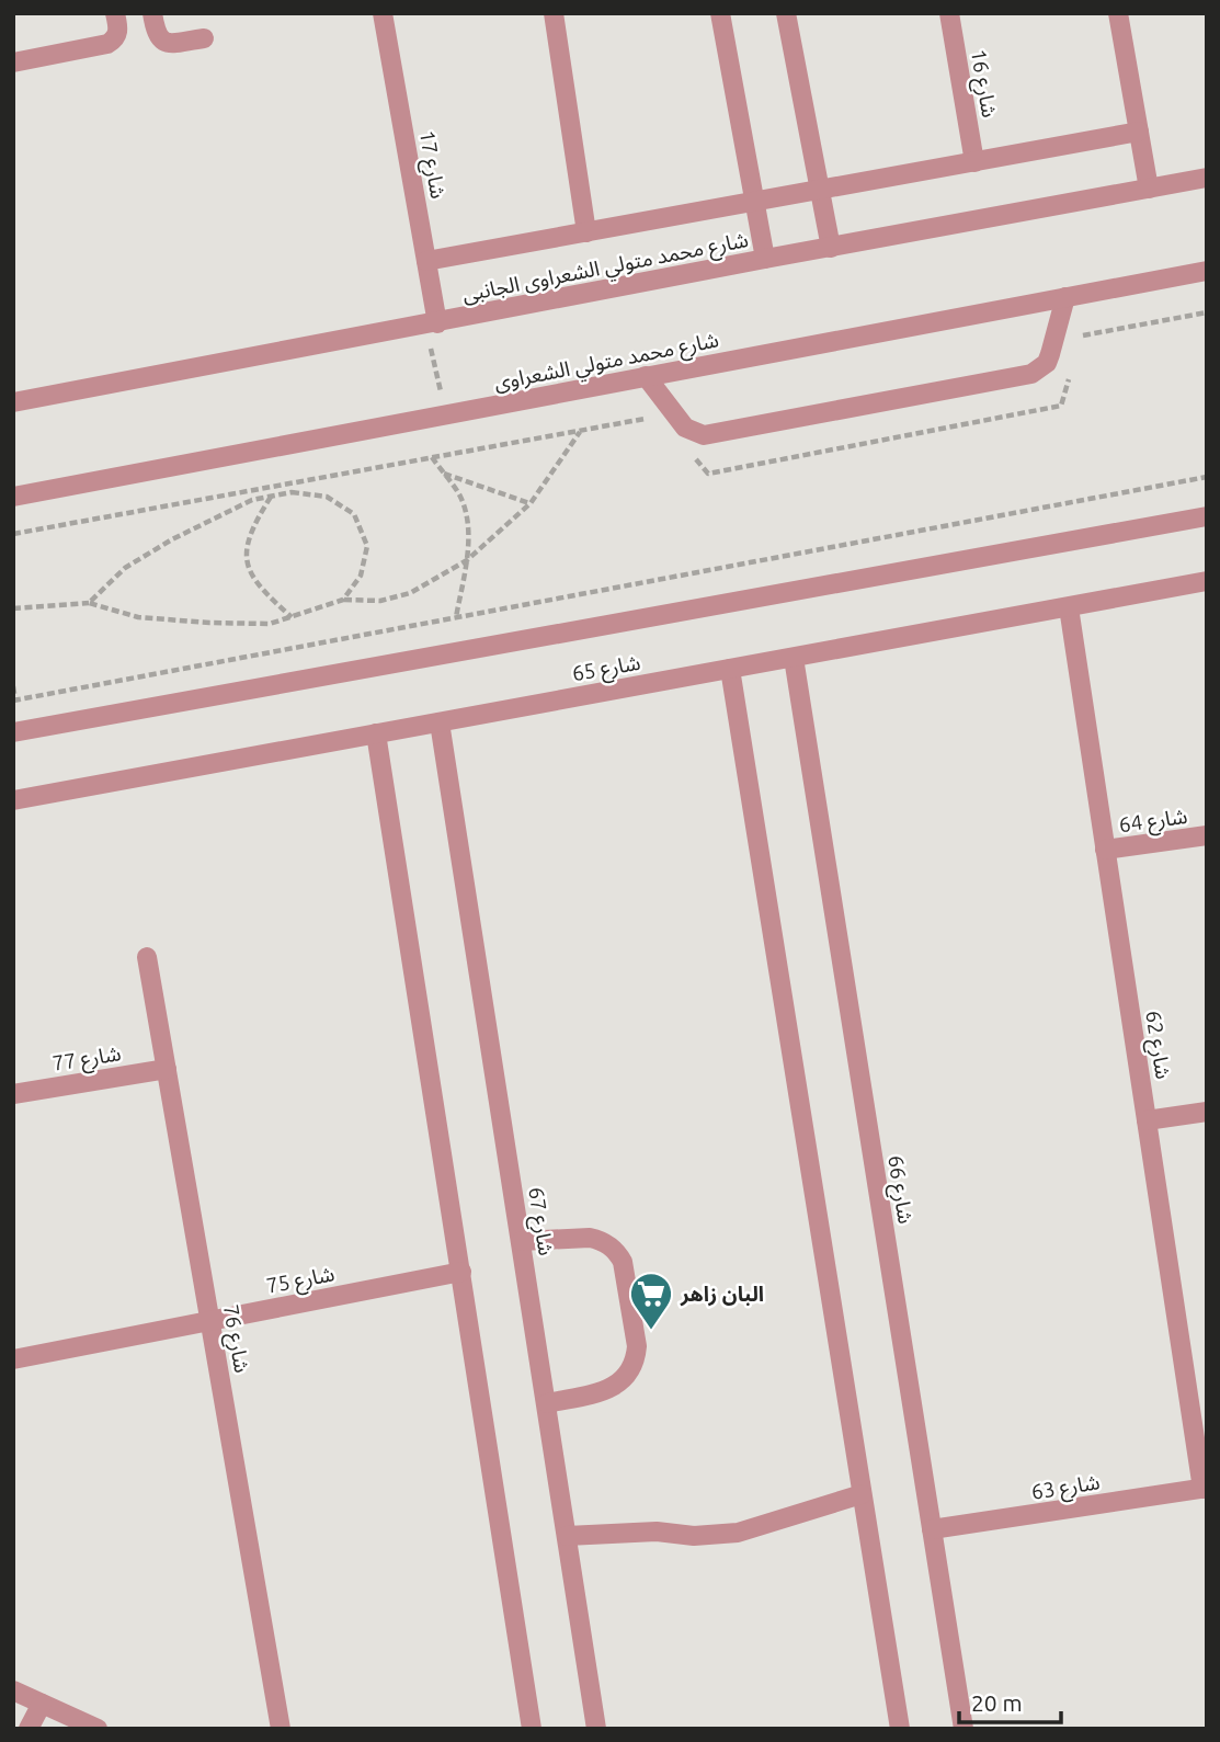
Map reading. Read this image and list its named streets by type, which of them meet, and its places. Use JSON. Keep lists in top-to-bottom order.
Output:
{
  "streets": {
    "street": [
      "شارع 16",
      "شارع 17",
      "شارع محمد متولي الشعراوى الجانبى",
      "شارع محمد متولي الشعراوى",
      "شارع 65",
      "شارع 64",
      "شارع 62",
      "شارع 77",
      "شارع 66",
      "شارع 67",
      "شارع 75",
      "شارع 76",
      "شارع 63"
    ]
  },
  "crossings": [
    ["شارع 17", "شارع محمد متولي الشعراوى الجانبى"],
    ["شارع 65", "شارع 62"],
    ["شارع 65", "شارع 66"],
    ["شارع 65", "شارع 67"],
    ["شارع 64", "شارع 62"],
    ["شارع 62", "شارع 63"],
    ["شارع 77", "شارع 76"],
    ["شارع 66", "شارع 63"],
    ["شارع 75", "شارع 76"]
  ],
  "places": {
    "supermarket": ["البان زاهر"]
  },
  "scale_bar": "20 m"
}
